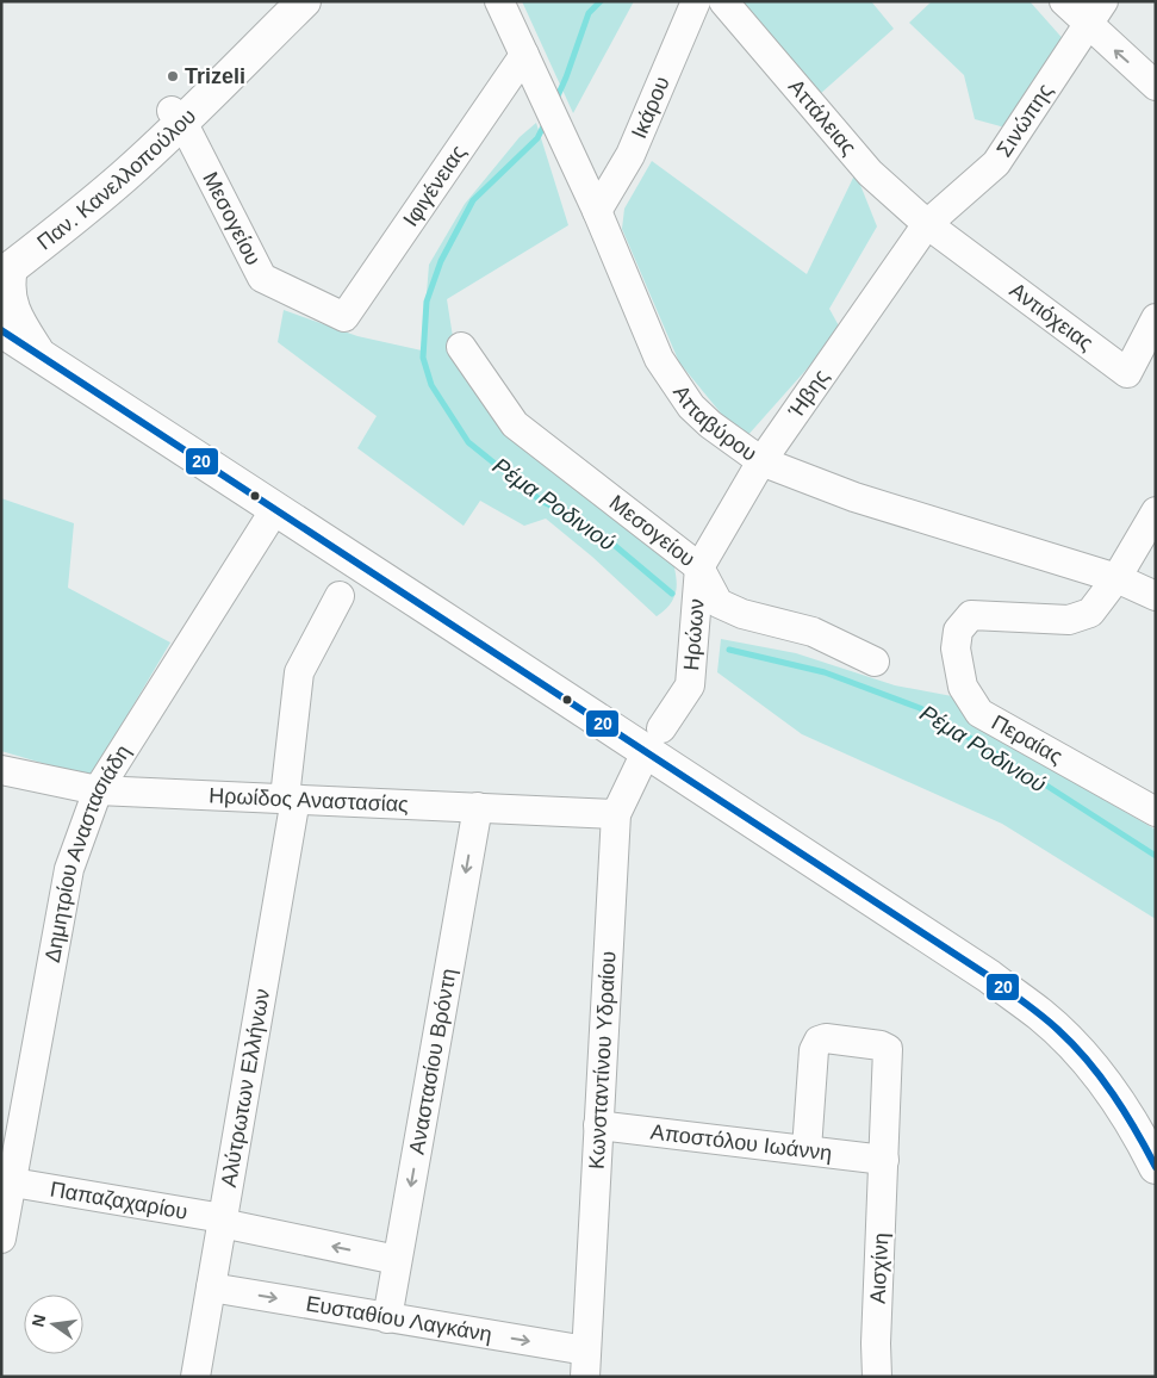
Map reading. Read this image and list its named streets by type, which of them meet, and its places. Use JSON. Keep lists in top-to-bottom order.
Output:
{
  "streets": {
    "main road": ["Παν. Κανελλοπούλου"],
    "street": [
      "Ικάρου",
      "Αττάλειας",
      "Σινώπης",
      "Ιφιγένειας",
      "Μεσογείου",
      "Αντιόχειας",
      "Ήβης",
      "Ατταβύρου",
      "Ηρώων",
      "Περαίας",
      "Ηρωίδος Αναστασίας",
      "Δημητρίου Αναστασιάδη",
      "Κωνσταντίνου Υδραίου",
      "Αναστασίου Βρόντη",
      "Αλύτρωτων Ελλήνων",
      "Αποστόλου Ιωάννη",
      "Παπαζαχαρίου",
      "Αισχίνη",
      "Ευσταθίου Λαγκάνη"
    ]
  },
  "crossings": [
    ["Ικάρου", "Ατταβύρου"],
    ["Αττάλειας", "Σινώπης"],
    ["Αττάλειας", "Αντιόχειας"],
    ["Αττάλειας", "Ήβης"],
    ["Σινώπης", "Αντιόχειας"],
    ["Σινώπης", "Ήβης"],
    ["Παν. Κανελλοπούλου", "Μεσογείου"],
    ["Ιφιγένειας", "Μεσογείου"],
    ["Ιφιγένειας", "Ατταβύρου"],
    ["Μεσογείου", "Ήβης"],
    ["Μεσογείου", "Ηρώων"],
    ["Αντιόχειας", "Ήβης"],
    ["Ήβης", "Ατταβύρου"],
    ["Ήβης", "Ηρώων"],
    ["Ατταβύρου", "Περαίας"],
    ["Ηρώων", "Κωνσταντίνου Υδραίου"],
    ["Ηρωίδος Αναστασίας", "Δημητρίου Αναστασιάδη"],
    ["Ηρωίδος Αναστασίας", "Κωνσταντίνου Υδραίου"],
    ["Ηρωίδος Αναστασίας", "Αναστασίου Βρόντη"],
    ["Ηρωίδος Αναστασίας", "Αλύτρωτων Ελλήνων"],
    ["Δημητρίου Αναστασιάδη", "Παπαζαχαρίου"],
    ["Κωνσταντίνου Υδραίου", "Αποστόλου Ιωάννη"],
    ["Κωνσταντίνου Υδραίου", "Ευσταθίου Λαγκάνη"],
    ["Αναστασίου Βρόντη", "Παπαζαχαρίου"],
    ["Αναστασίου Βρόντη", "Ευσταθίου Λαγκάνη"],
    ["Αλύτρωτων Ελλήνων", "Παπαζαχαρίου"],
    ["Αλύτρωτων Ελλήνων", "Ευσταθίου Λαγκάνη"],
    ["Αποστόλου Ιωάννη", "Αισχίνη"]
  ],
  "one_way": ["Αναστασίου Βρόντη", "Παπαζαχαρίου", "Ευσταθίου Λαγκάνη"],
  "water": ["Ρέμα Ροδινιού"],
  "places": ["Trizeli"],
  "lines": ["transit line 20"],
  "north": "left"
}
